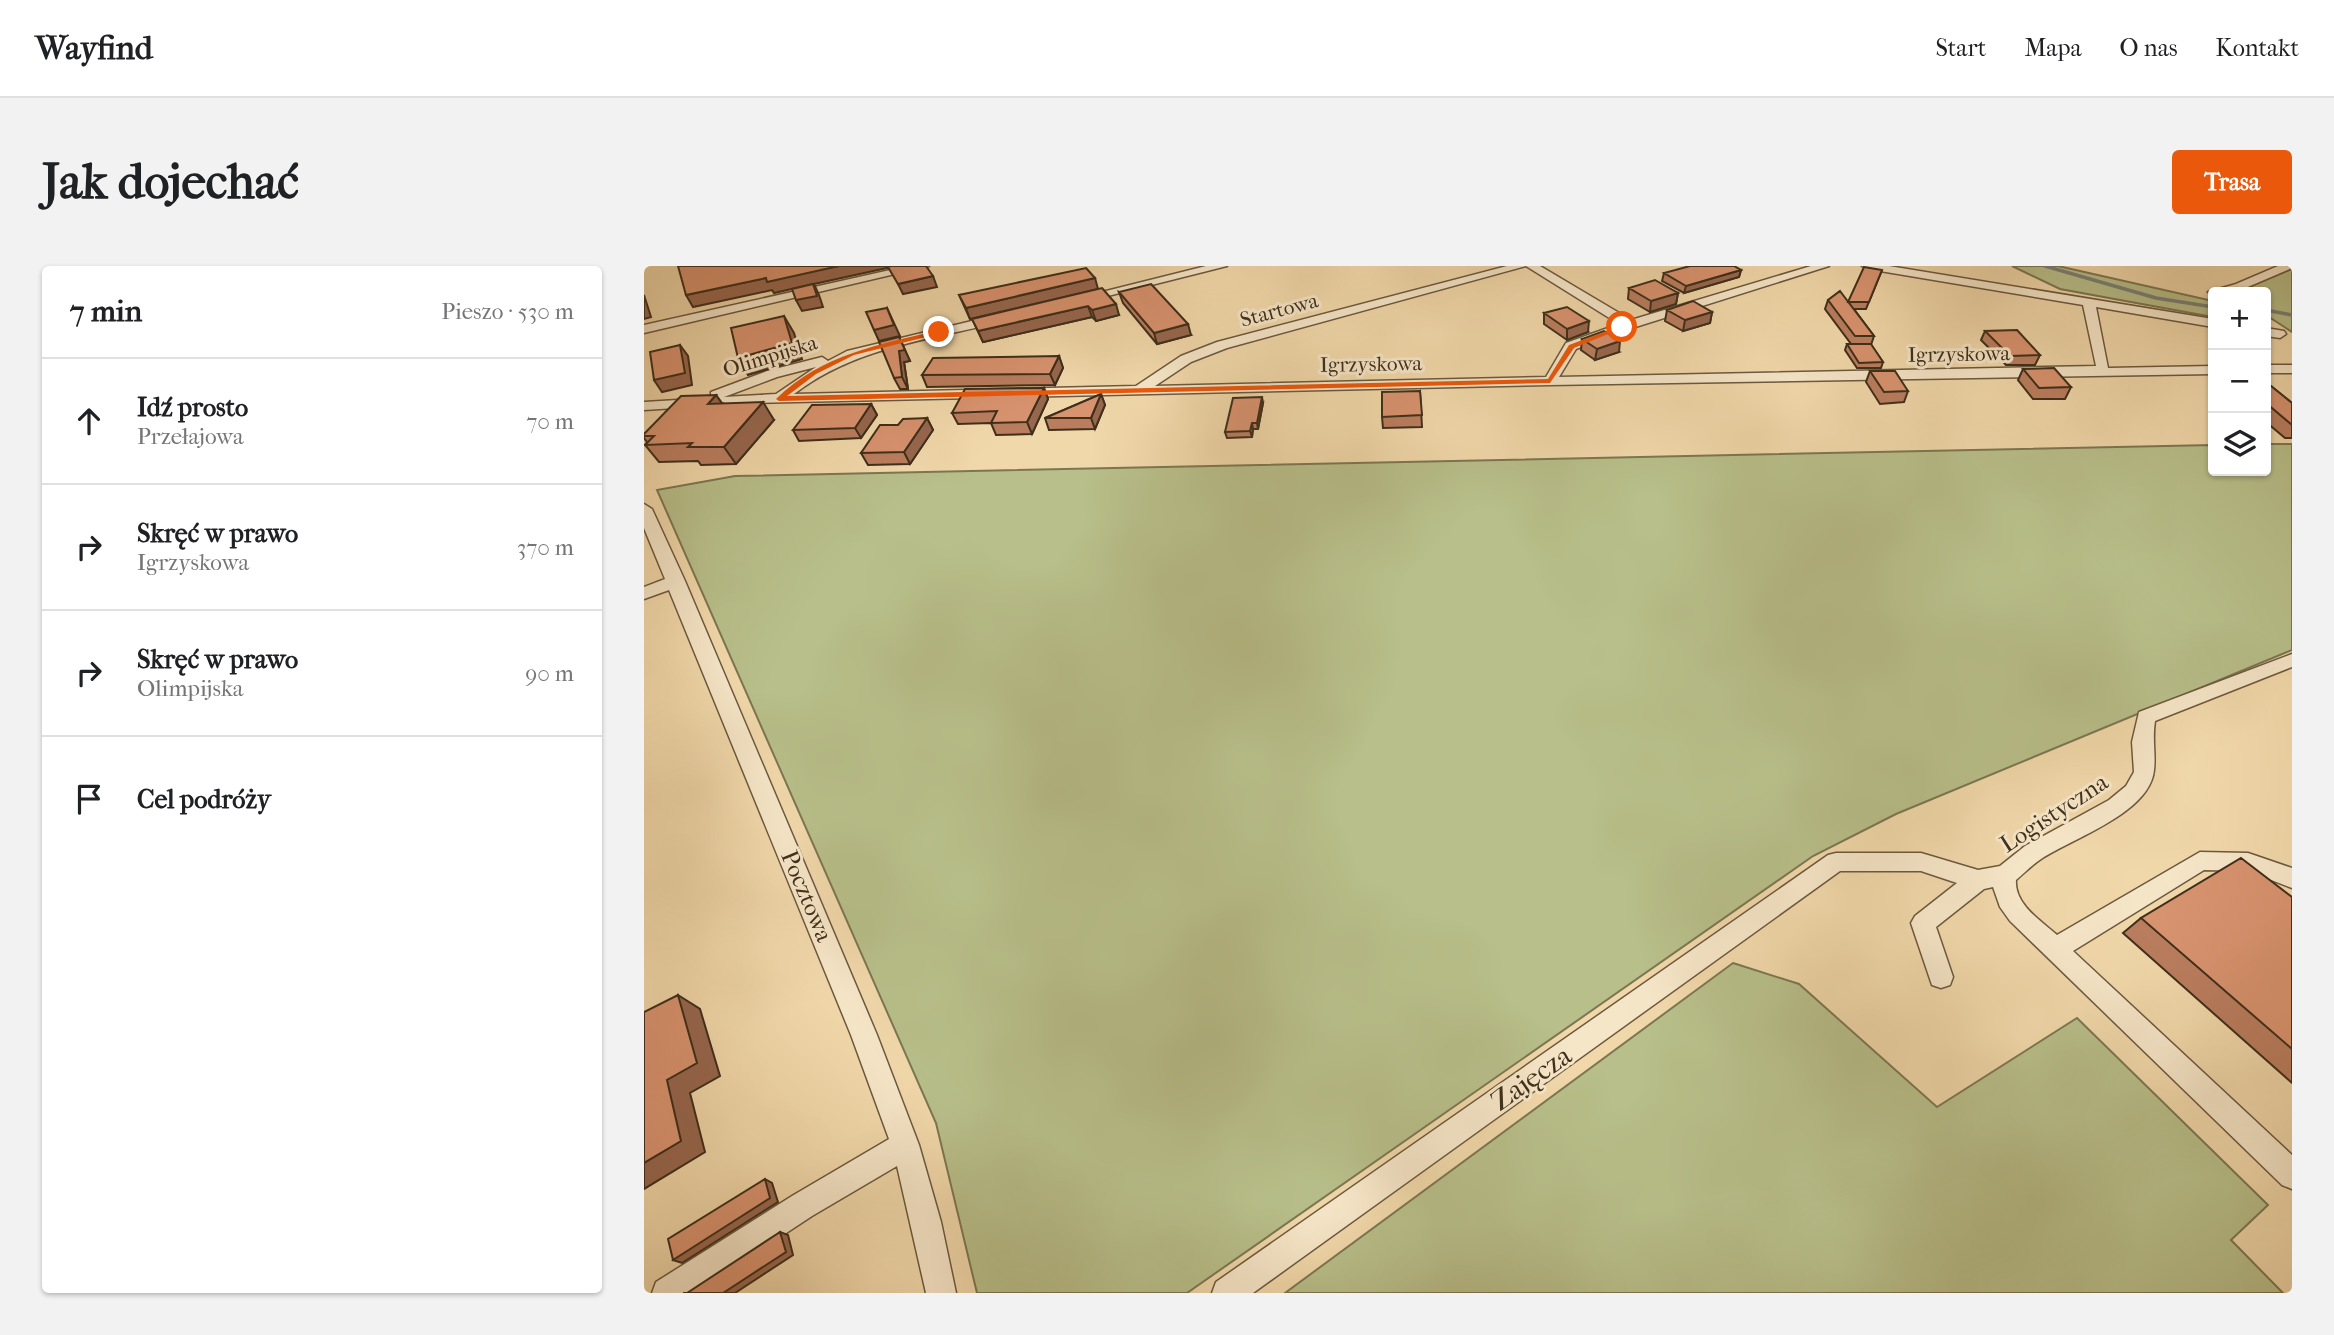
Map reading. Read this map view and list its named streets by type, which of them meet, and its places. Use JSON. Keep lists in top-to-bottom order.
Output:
{
  "streets": {
    "street": [
      "Startowa",
      "Igrzyskowa",
      "Olimpijska",
      "Logistyczna",
      "Pocztowa",
      "Zajęcza"
    ]
  },
  "crossings": [
    ["Startowa", "Igrzyskowa"],
    ["Igrzyskowa", "Olimpijska"],
    ["Logistyczna", "Zajęcza"]
  ],
  "page": {
    "header": "Wayfind",
    "nav": [
      "Start",
      "Mapa",
      "O nas",
      "Kontakt"
    ],
    "buttons": "Trasa",
    "title": "Jak dojechać",
    "heading": ["7 min", "Pieszo · 530 m"],
    "map_buttons": ["+", "−"],
    "list": [
      ["Idź prosto", "Przełajowa", "70 m"],
      ["Skręć w prawo", "Igrzyskowa", "370 m"],
      ["Skręć w prawo", "Olimpijska", "90 m"],
      "Cel podróży"
    ]
  }
}
